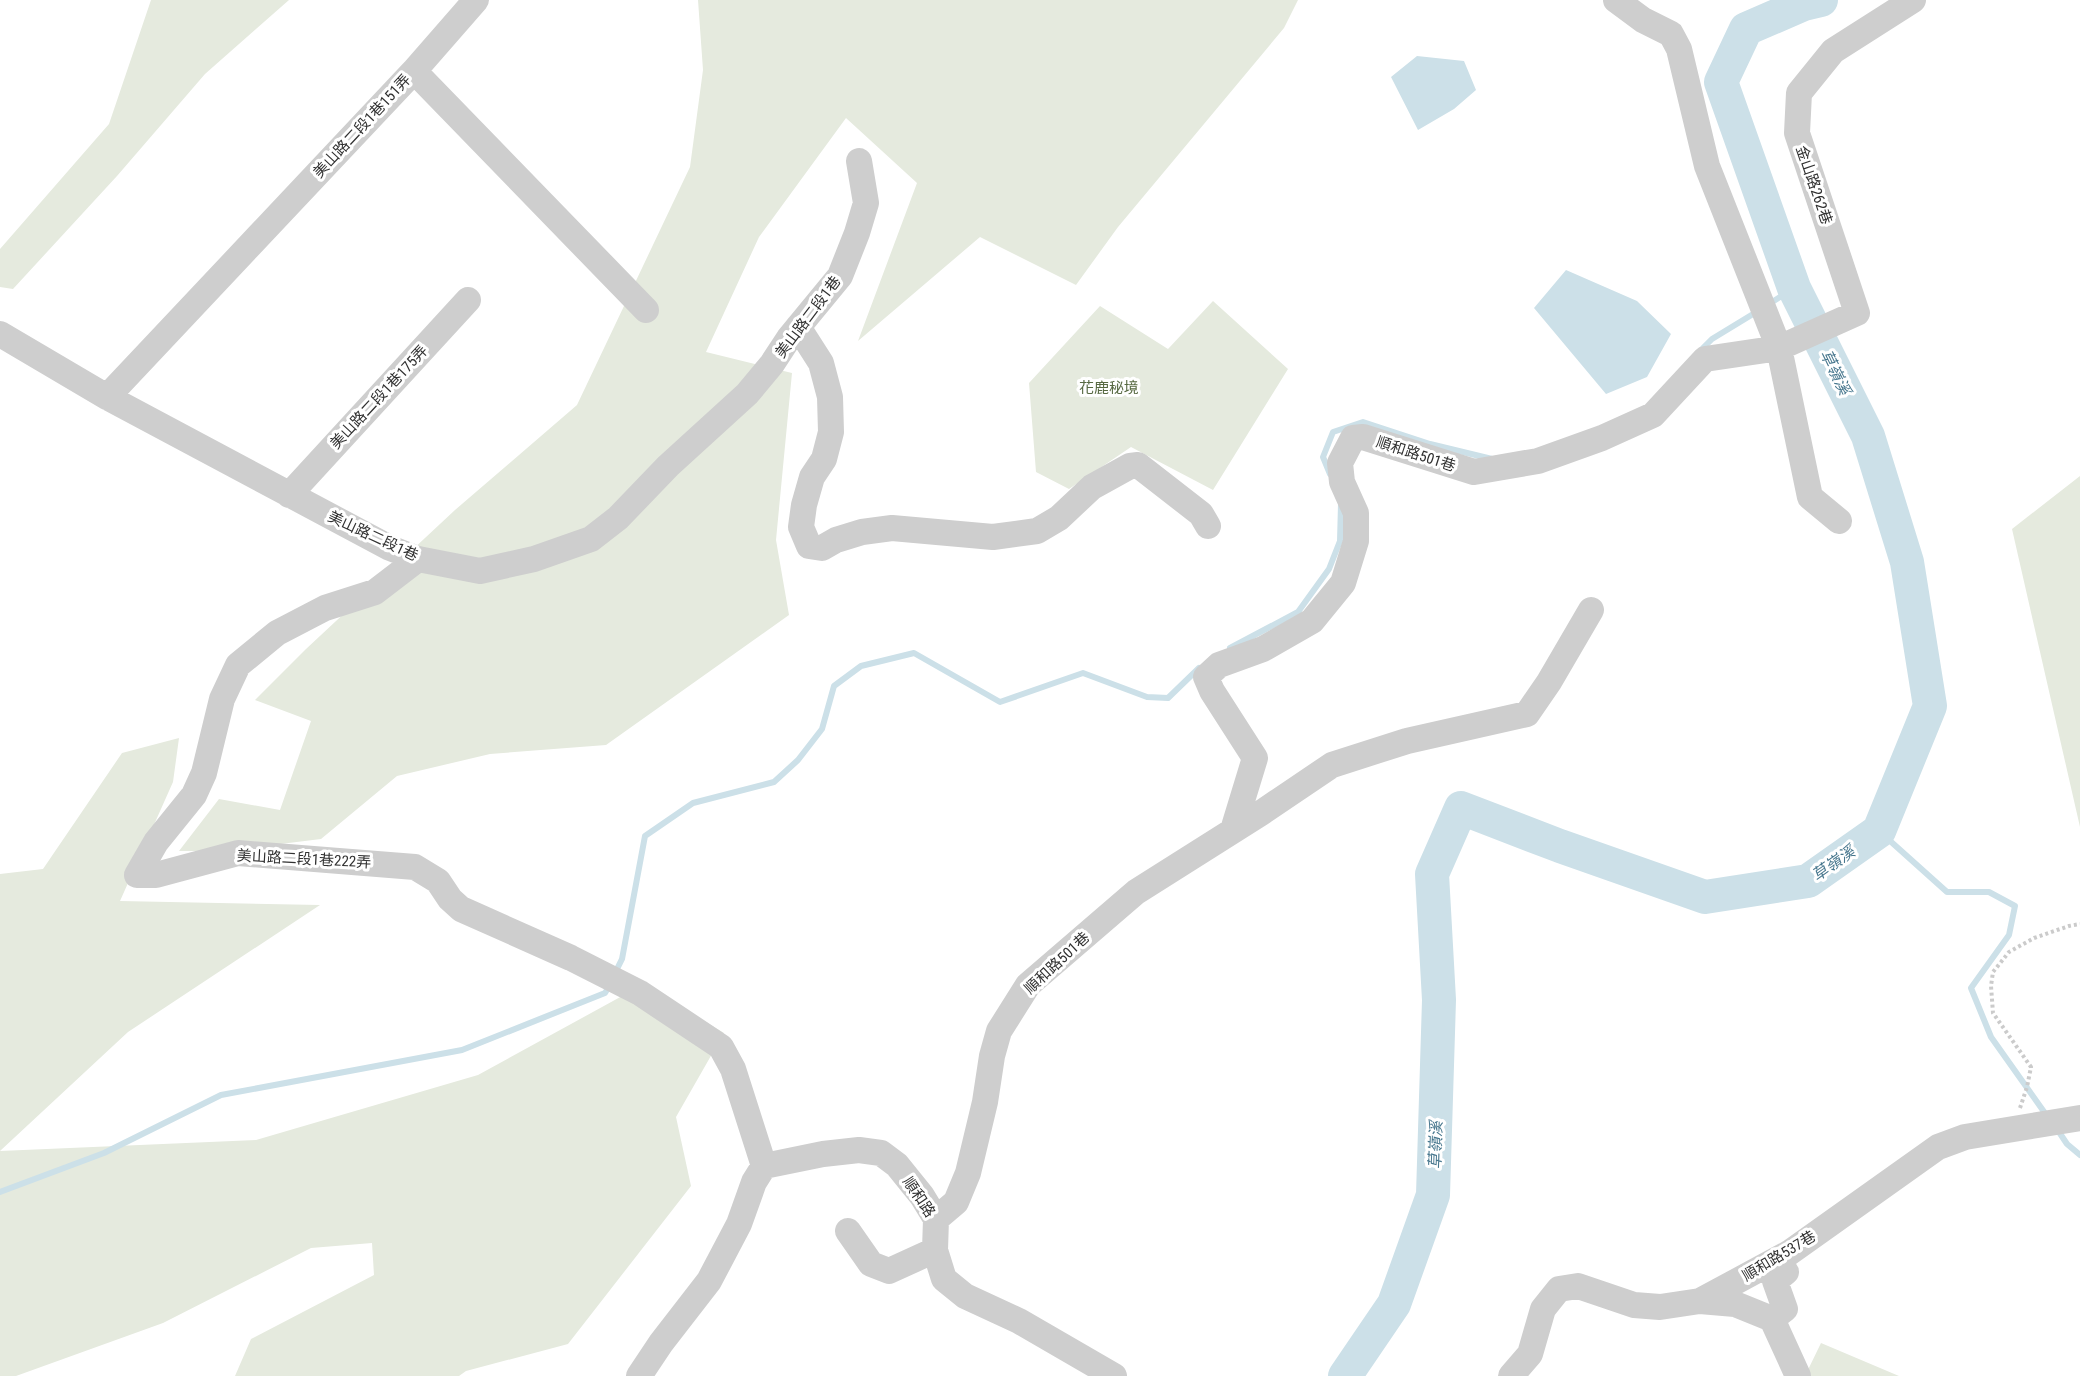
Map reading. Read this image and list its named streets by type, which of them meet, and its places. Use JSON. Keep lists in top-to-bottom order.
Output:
{
  "streets": {
    "street": [
      "美山路二段1巷151弄",
      "金山路262巷",
      "美山路二段1巷",
      "美山路二段1巷175弄",
      "順和路501巷",
      "美山路二段1巷222弄",
      "順和路",
      "順和路537巷"
    ]
  },
  "crossings": [
    ["美山路二段1巷151弄", "美山路二段1巷"],
    ["金山路262巷", "順和路501巷"],
    ["美山路二段1巷", "美山路二段1巷175弄"],
    ["美山路二段1巷", "美山路二段1巷222弄"],
    ["順和路501巷", "順和路"],
    ["美山路二段1巷222弄", "順和路"]
  ],
  "water": ["草嶺溪"],
  "parks": ["花鹿秘境"]
}
